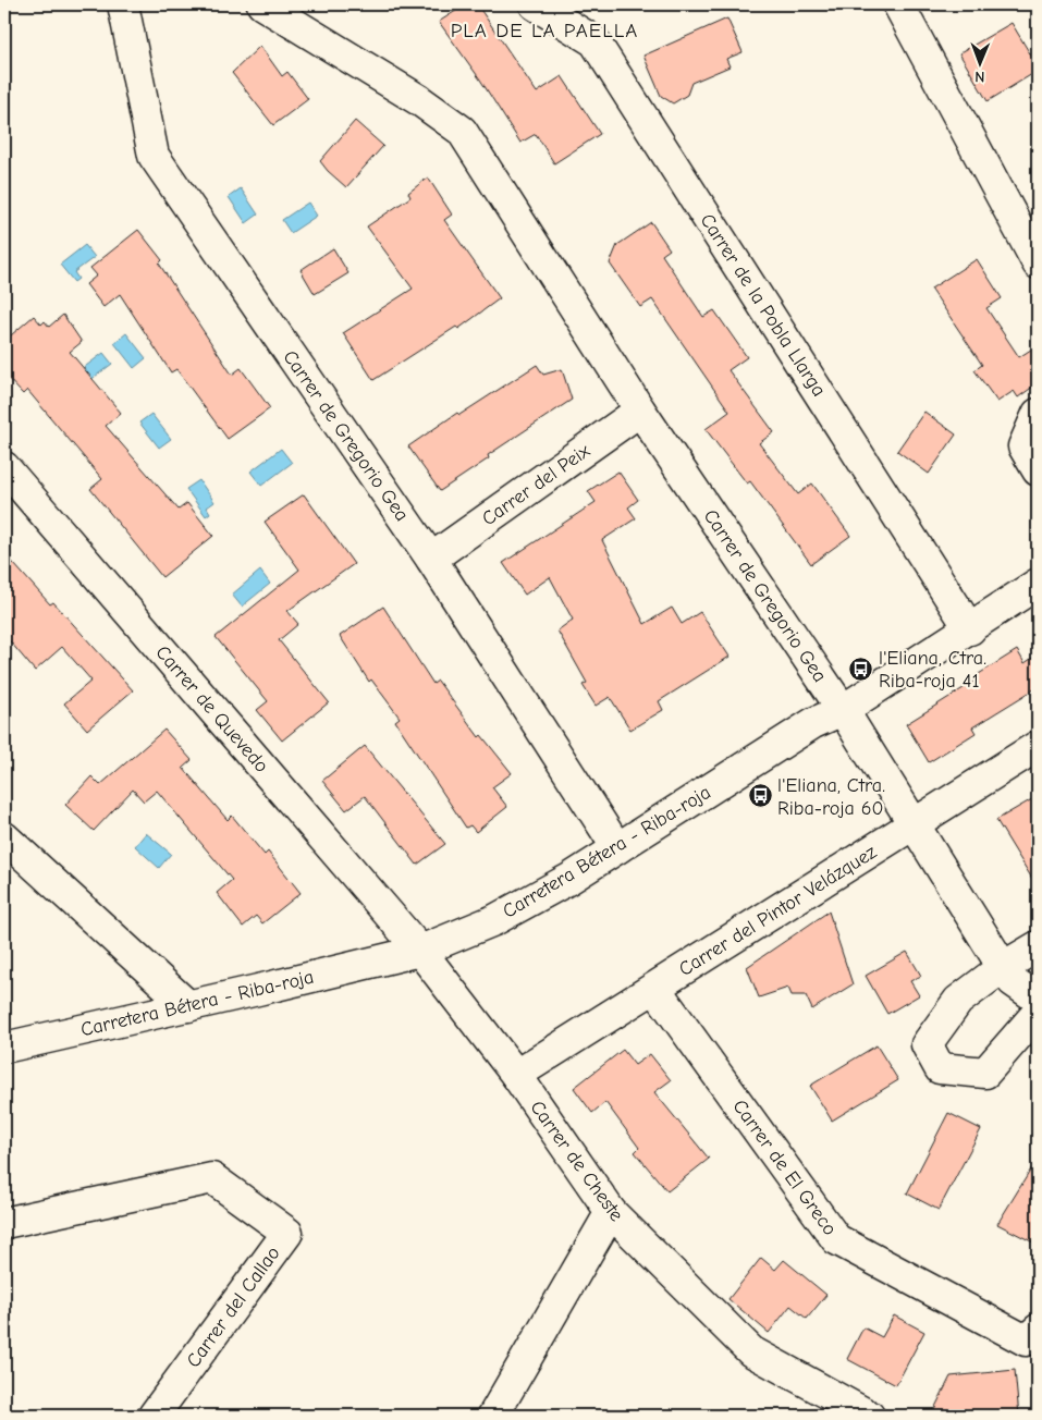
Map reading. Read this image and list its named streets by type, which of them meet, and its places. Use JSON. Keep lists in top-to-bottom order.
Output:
{
  "streets": {
    "street": [
      "Carrer de la Pobla Llarga",
      "Carrer de Gregorio Gea",
      "Carrer del Peix",
      "Carrer de Quevedo",
      "Carretera Bétera - Riba-roja",
      "Carrer del Pintor Velázquez",
      "Carrer de Cheste",
      "Carrer de El Greco",
      "Carrer del Callao"
    ]
  },
  "crossings": [
    ["Carrer de la Pobla Llarga", "Carretera Bétera - Riba-roja"],
    ["Carrer de Gregorio Gea", "Carrer del Peix"],
    ["Carrer de Gregorio Gea", "Carretera Bétera - Riba-roja"],
    ["Carrer de Gregorio Gea", "Carrer del Pintor Velázquez"],
    ["Carrer de Quevedo", "Carretera Bétera - Riba-roja"],
    ["Carrer de Quevedo", "Carrer de Cheste"],
    ["Carretera Bétera - Riba-roja", "Carrer de Cheste"],
    ["Carrer del Pintor Velázquez", "Carrer de Cheste"],
    ["Carrer del Pintor Velázquez", "Carrer de El Greco"]
  ],
  "districts": ["PLA DE LA PAELLA"],
  "places": {
    "bus stop": ["l'Eliana, Ctra. Riba-roja 41", "l'Eliana, Ctra. Riba-roja 60"]
  },
  "north": "bottom"
}
